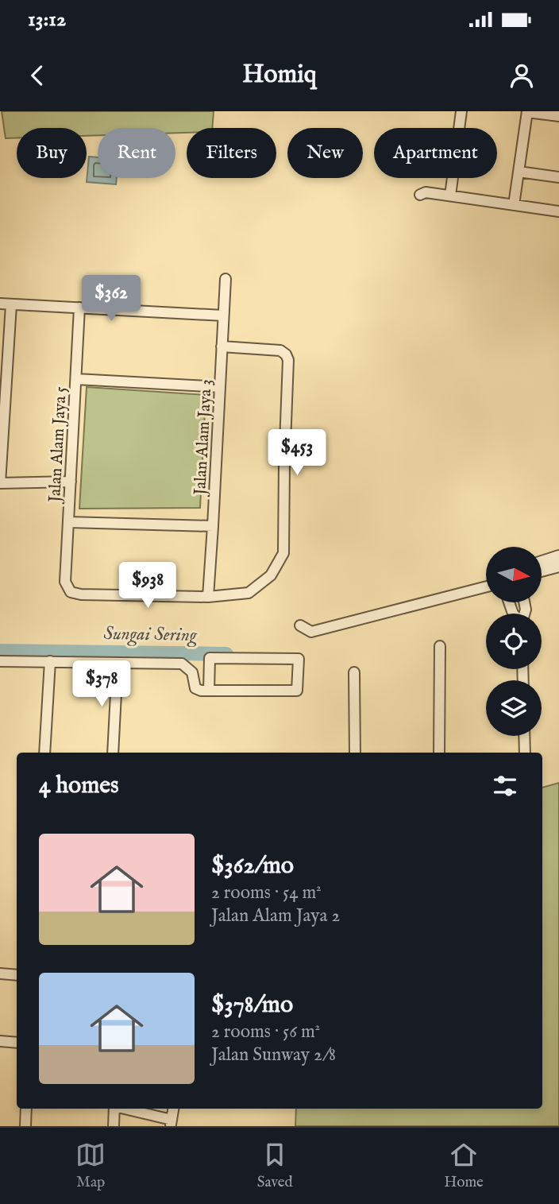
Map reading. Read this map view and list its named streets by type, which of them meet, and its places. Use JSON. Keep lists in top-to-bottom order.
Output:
{
  "streets": {
    "street": ["Jalan Alam Jaya 3", "Jalan Alam Jaya 5"]
  },
  "crossings": [
    ["Jalan Alam Jaya 3", "Jalan Alam Jaya 5"]
  ],
  "water": ["Sungai Sering"],
  "north": "right",
  "page": {
    "status": "13:12",
    "header": "Homiq",
    "chip": [
      "Buy",
      "Rent",
      "Filters",
      "New",
      "Apartment"
    ],
    "price": [
      "$362",
      "$453",
      "$938",
      "$378"
    ],
    "heading": "4 homes",
    "list": [
      {
        "name": "$362/mo",
        "note": "2 rooms · 54 m² · Jalan Alam Jaya 2"
      },
      {
        "name": "$378/mo",
        "note": "2 rooms · 56 m² · Jalan Sunway 2/8"
      }
    ],
    "tabs": ["Map", "Saved", "Home"]
  }
}
